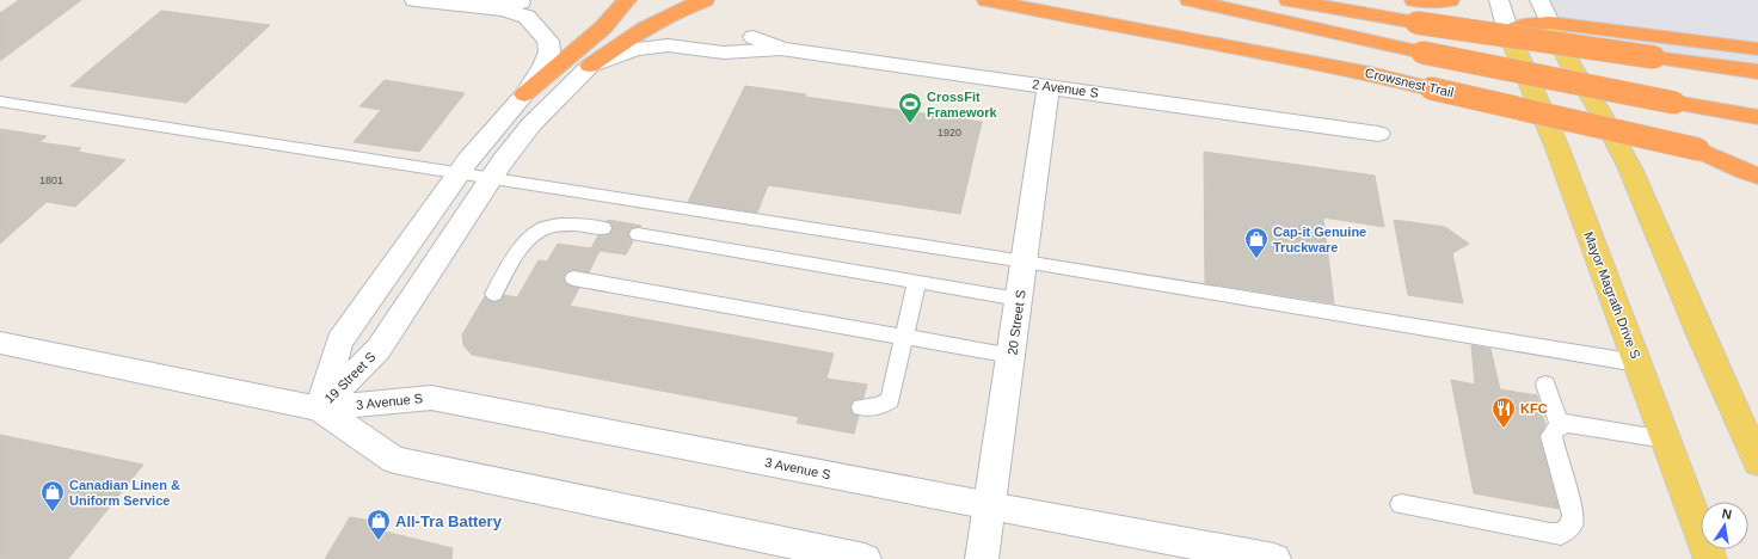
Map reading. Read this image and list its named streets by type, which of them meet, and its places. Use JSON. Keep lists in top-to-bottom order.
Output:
{
  "streets": {
    "highway": ["Crowsnest Trail"],
    "main road": ["Mayor Magrath Drive S"],
    "street": [
      "2 Avenue S",
      "20 Street S",
      "19 Street S",
      "3 Avenue S"
    ]
  },
  "crossings": [
    ["2 Avenue S", "20 Street S"],
    ["20 Street S", "3 Avenue S"],
    ["19 Street S", "3 Avenue S"]
  ],
  "places": {
    "sports": ["CrossFit Framework"],
    "shop": ["Cap-it Genuine Truckware", "Canadian Linen & Uniform Service", "All-Tra Battery"],
    "restaurant": ["KFC"]
  },
  "house_numbers": ["1920", "1801"],
  "north": "top"
}
